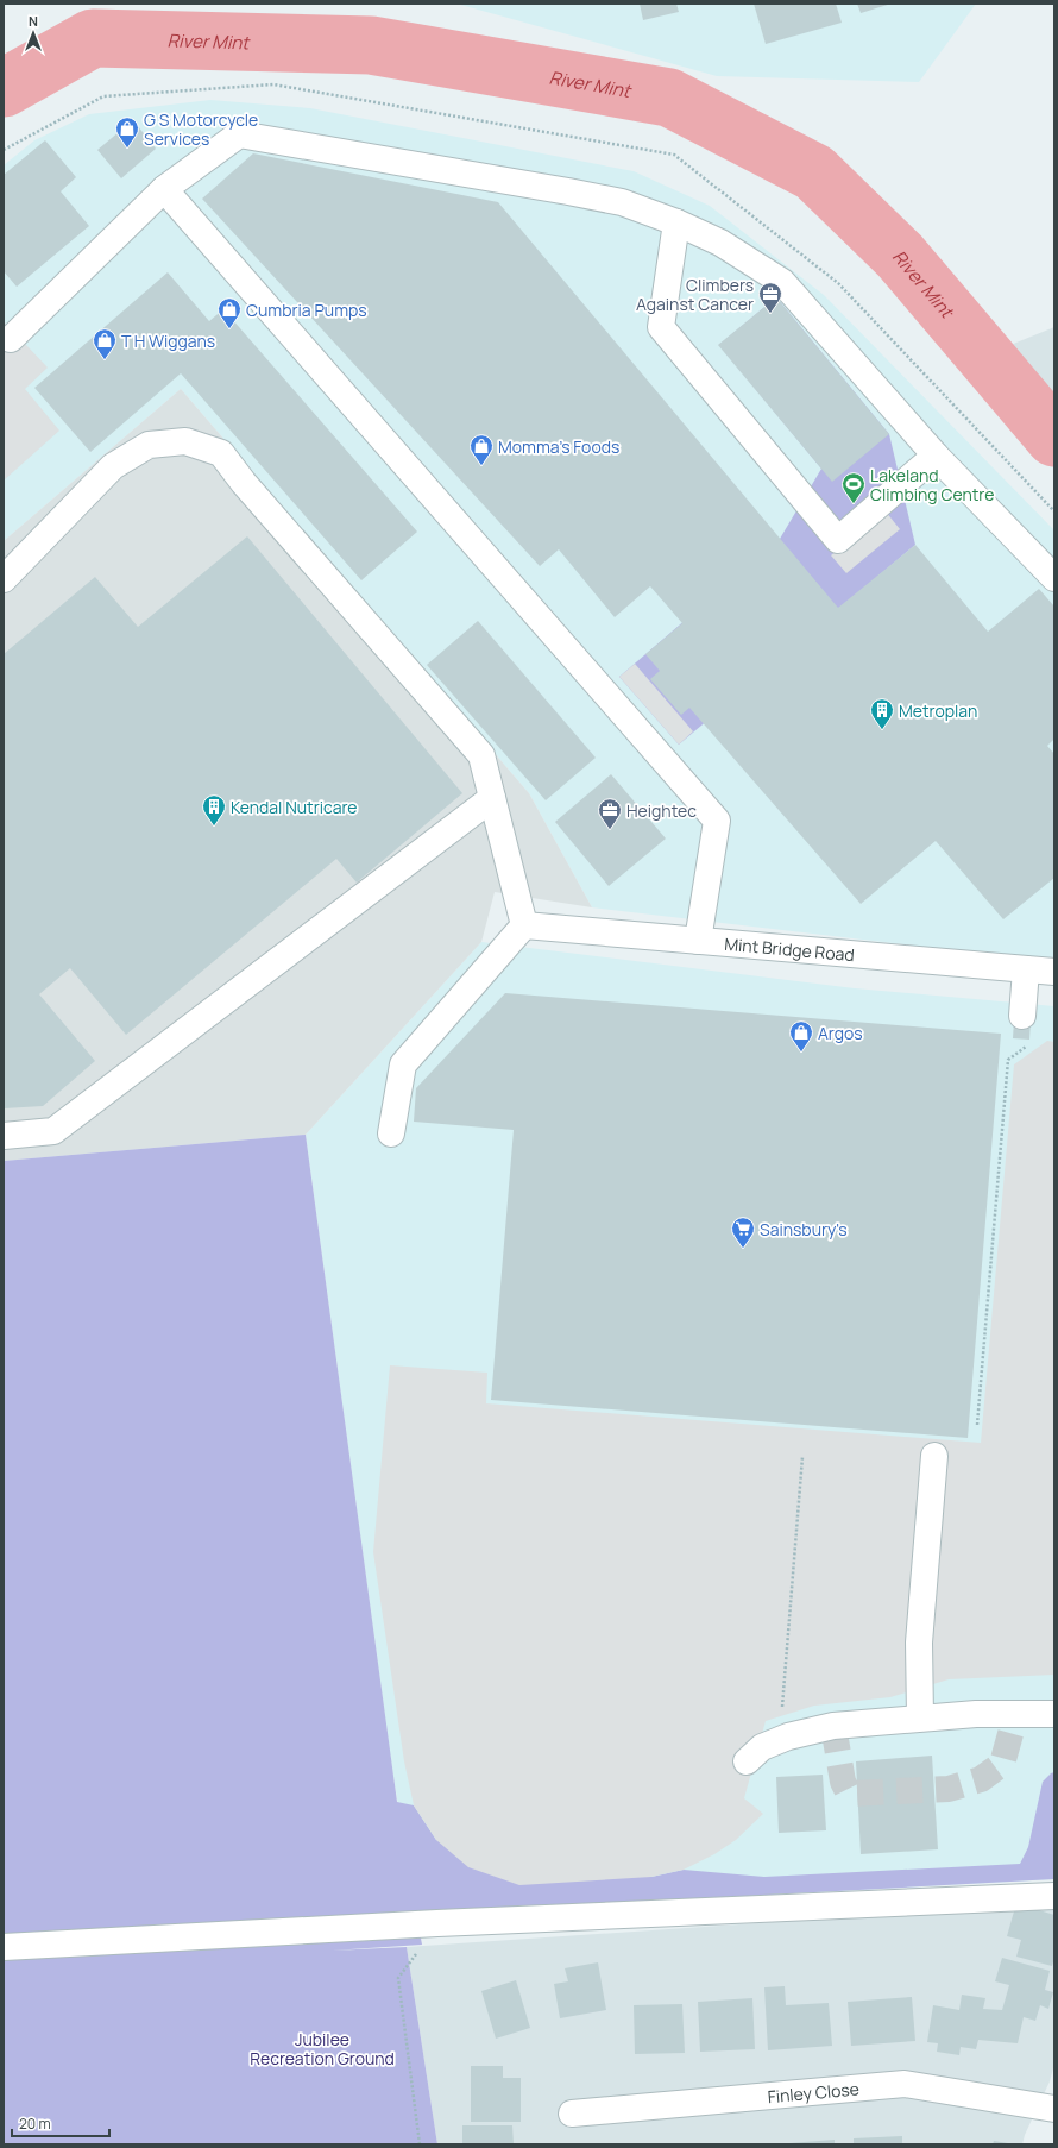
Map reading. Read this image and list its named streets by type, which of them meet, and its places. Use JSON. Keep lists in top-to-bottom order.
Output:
{
  "streets": {
    "street": ["Mint Bridge Road", "Finley Close"]
  },
  "water": ["River Mint"],
  "parks": ["Jubilee Recreation Ground"],
  "places": {
    "shop": [
      "G S Motorcycle Services",
      "Cumbria Pumps",
      "T H Wiggans",
      "Momma's Foods",
      "Argos"
    ],
    "office": ["Climbers Against Cancer", "Heightec"],
    "sports": ["Lakeland Climbing Centre"],
    "building": ["Metroplan", "Kendal Nutricare"],
    "supermarket": ["Sainsbury's"]
  },
  "scale_bar": "20 m",
  "north": "top"
}
